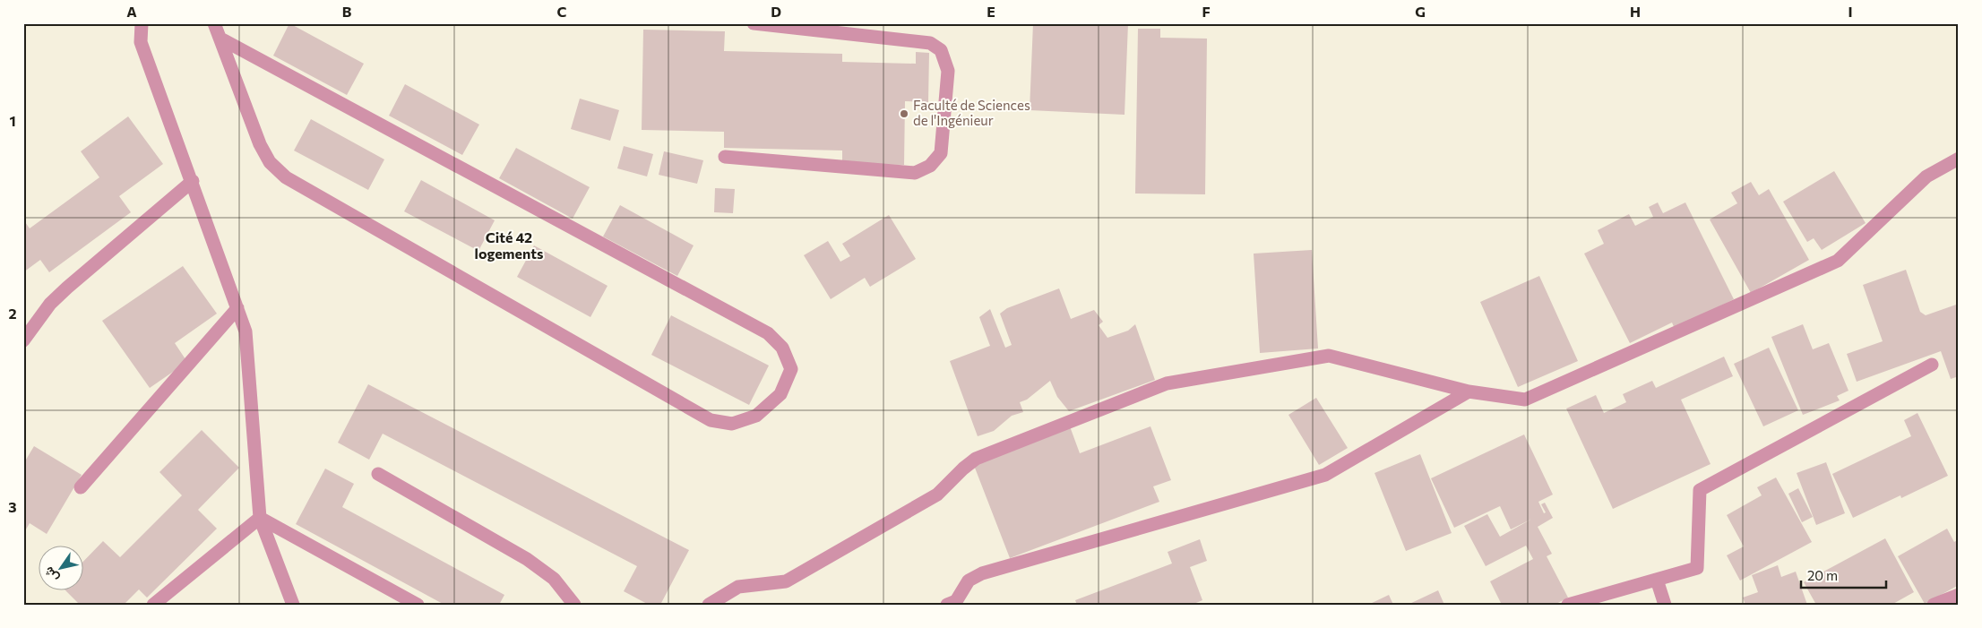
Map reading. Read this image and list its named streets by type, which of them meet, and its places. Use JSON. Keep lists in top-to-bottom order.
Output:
{
  "districts": ["Cité 42 logements"],
  "places": ["Faculté de Sciences de l'Ingénieur"],
  "scale_bar": "20 m",
  "north": "bottom left",
  "grid": {
    "columns": [
      "A",
      "B",
      "C",
      "D",
      "E",
      "F",
      "G",
      "H",
      "I"
    ],
    "rows": ["1", "2", "3"]
  }
}
